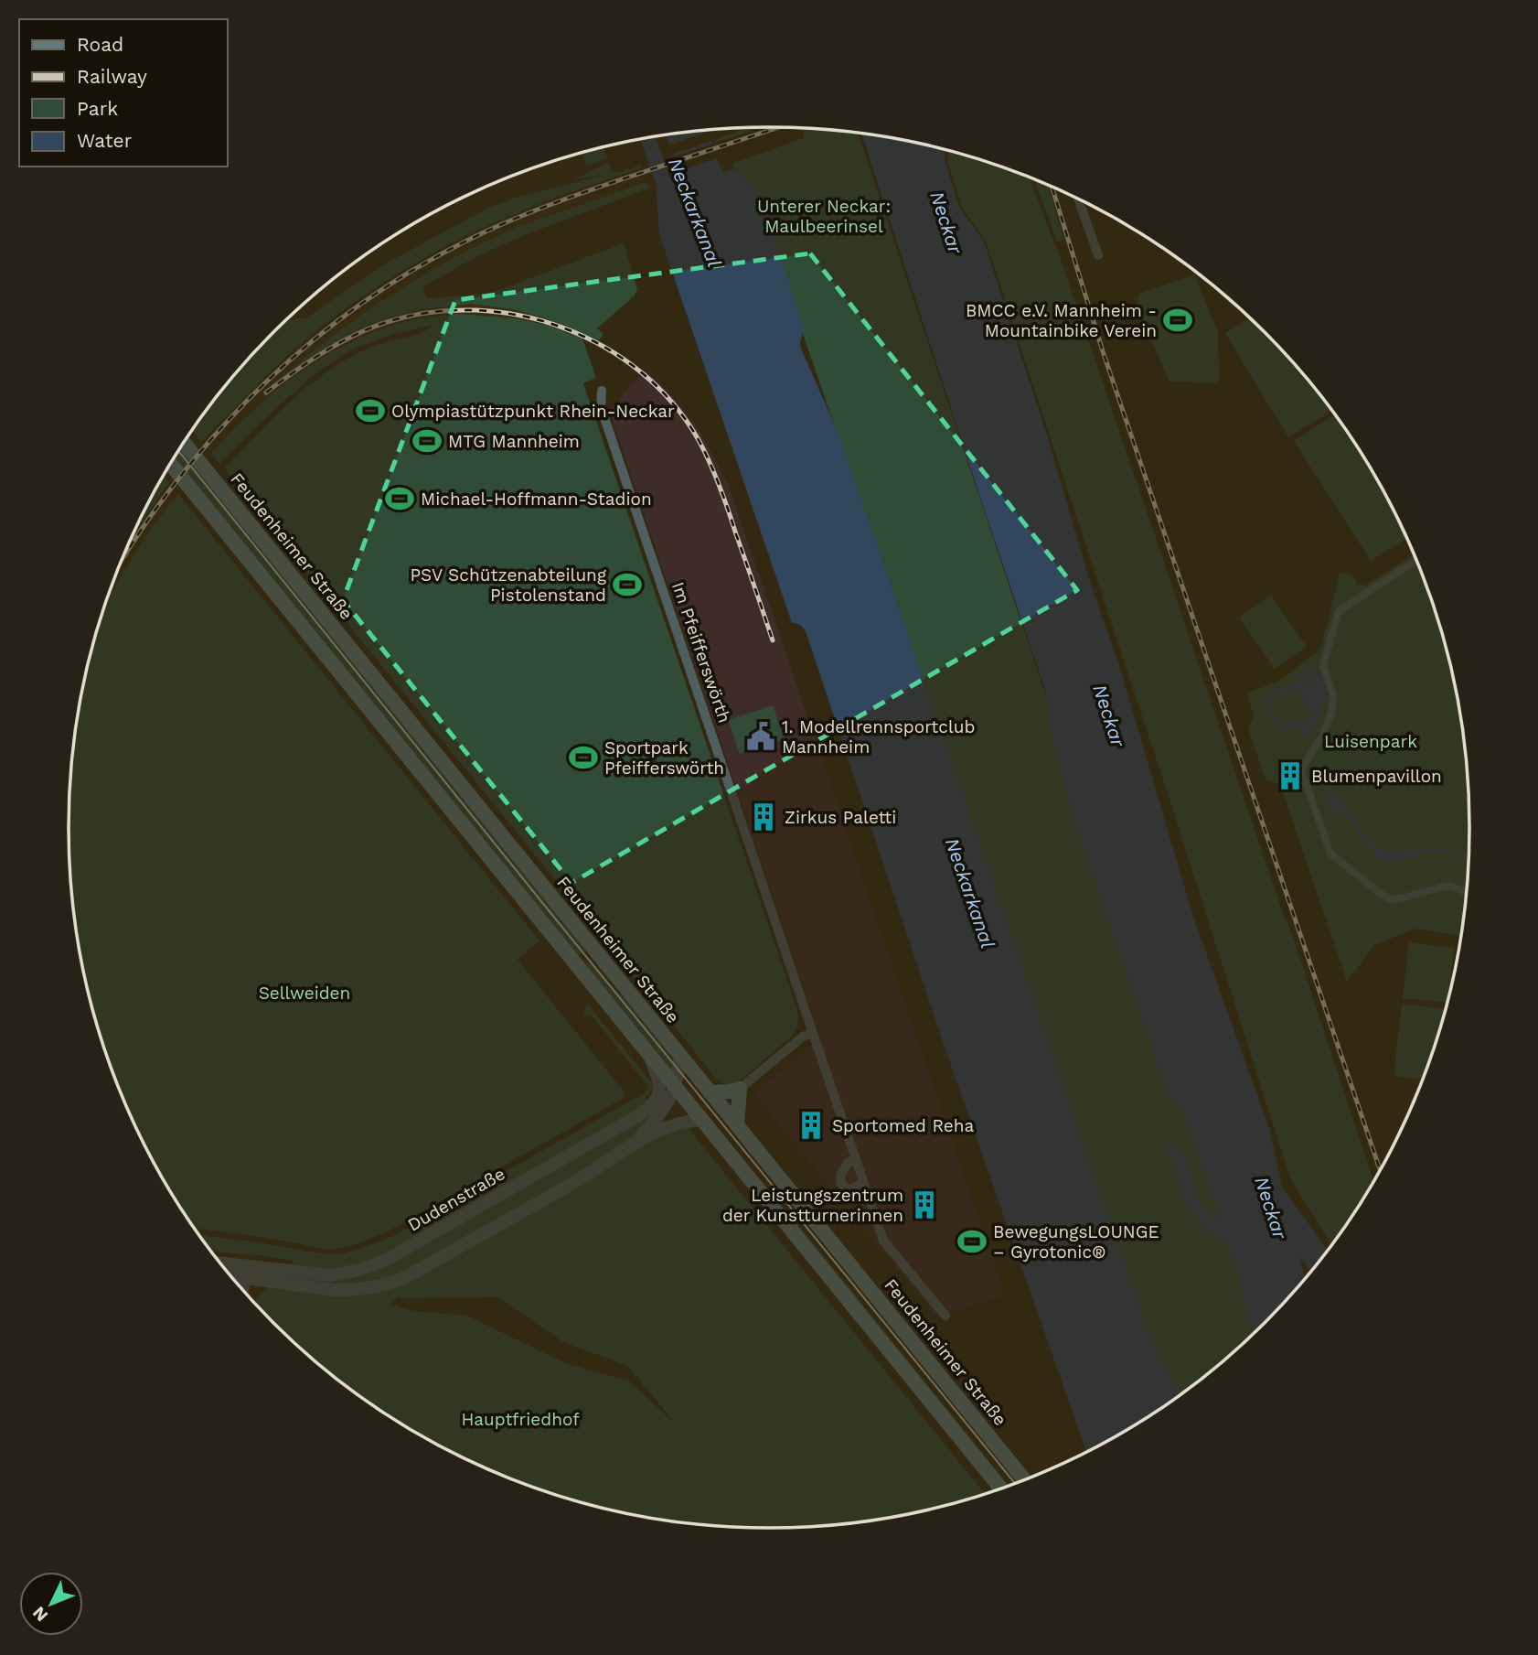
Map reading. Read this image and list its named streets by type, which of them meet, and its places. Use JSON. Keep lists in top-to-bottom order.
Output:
{
  "streets": {
    "main road": ["Feudenheimer Straße"],
    "street": ["Im Pfeifferswörth", "Dudenstraße"]
  },
  "water": ["Neckarkanal", "Neckar"],
  "parks": [
    "Unterer Neckar: Maulbeerinsel",
    "Luisenpark",
    "Sellweiden",
    "Hauptfriedhof"
  ],
  "places": {
    "sports": [
      "BMCC e.V. Mannheim - Mountainbike Verein",
      "Olympiastützpunkt Rhein-Neckar",
      "MTG Mannheim",
      "Michael-Hoffmann-Stadion",
      "PSV Schützenabteilung Pistolenstand",
      "Sportpark Pfeifferswörth",
      "BewegungsLOUNGE – Gyrotonic®"
    ],
    "public building": ["1. Modellrennsportclub Mannheim"],
    "building": [
      "Blumenpavillon",
      "Zirkus Paletti",
      "Sportomed Reha",
      "Leistungszentrum der Kunstturnerinnen"
    ]
  },
  "legend": [
    "Road",
    "Railway",
    "Park",
    "Water"
  ],
  "north": "bottom left"
}
